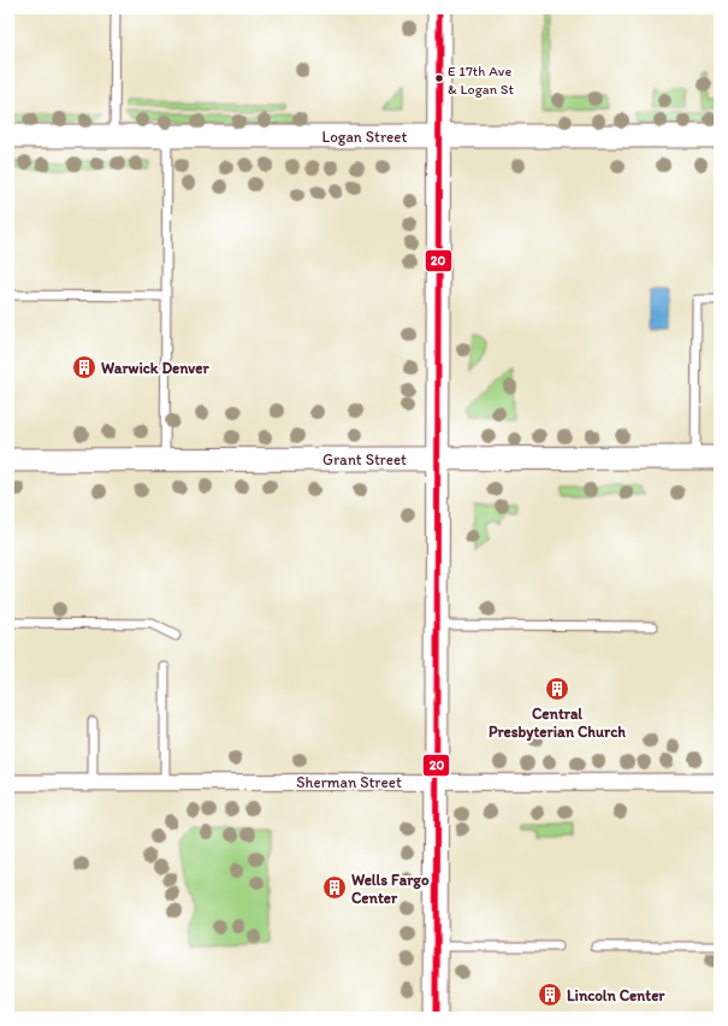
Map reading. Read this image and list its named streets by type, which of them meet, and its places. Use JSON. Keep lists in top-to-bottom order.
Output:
{
  "streets": {
    "main road": ["Logan Street", "Grant Street"],
    "street": ["Sherman Street"]
  },
  "places": {
    "other": ["E 17th Ave & Logan St"],
    "building": [
      "Warwick Denver",
      "Central Presbyterian Church",
      "Wells Fargo Center",
      "Lincoln Center"
    ]
  },
  "lines": ["transit line 20"]
}
